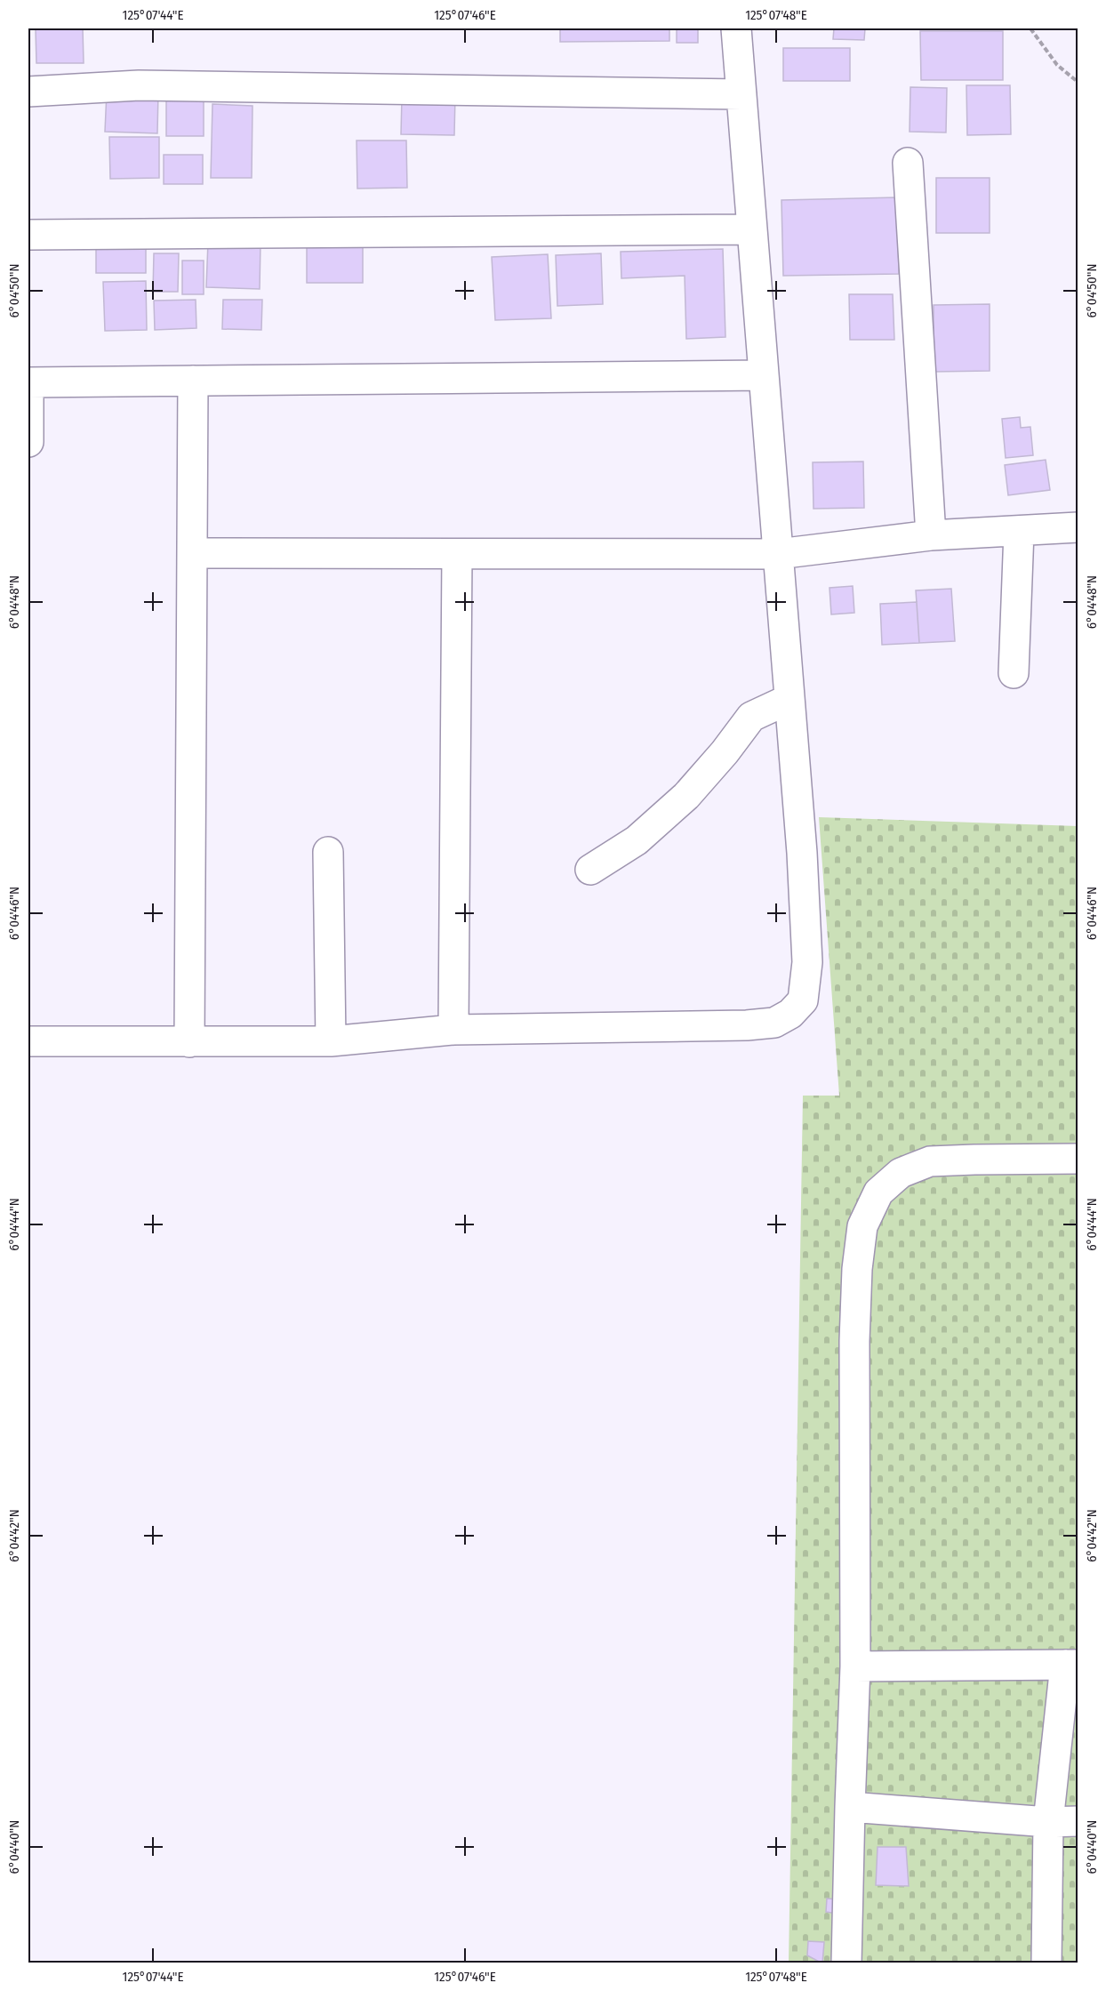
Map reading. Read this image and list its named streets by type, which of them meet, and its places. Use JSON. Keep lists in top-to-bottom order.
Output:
{
  "coordinates": [
    "125°07'44\"E",
    "125°07'46\"E",
    "125°07'48\"E",
    "6°04'50\"N",
    "6°04'48\"N",
    "6°04'46\"N",
    "6°04'44\"N",
    "6°04'42\"N",
    "6°04'40\"N"
  ]
}
